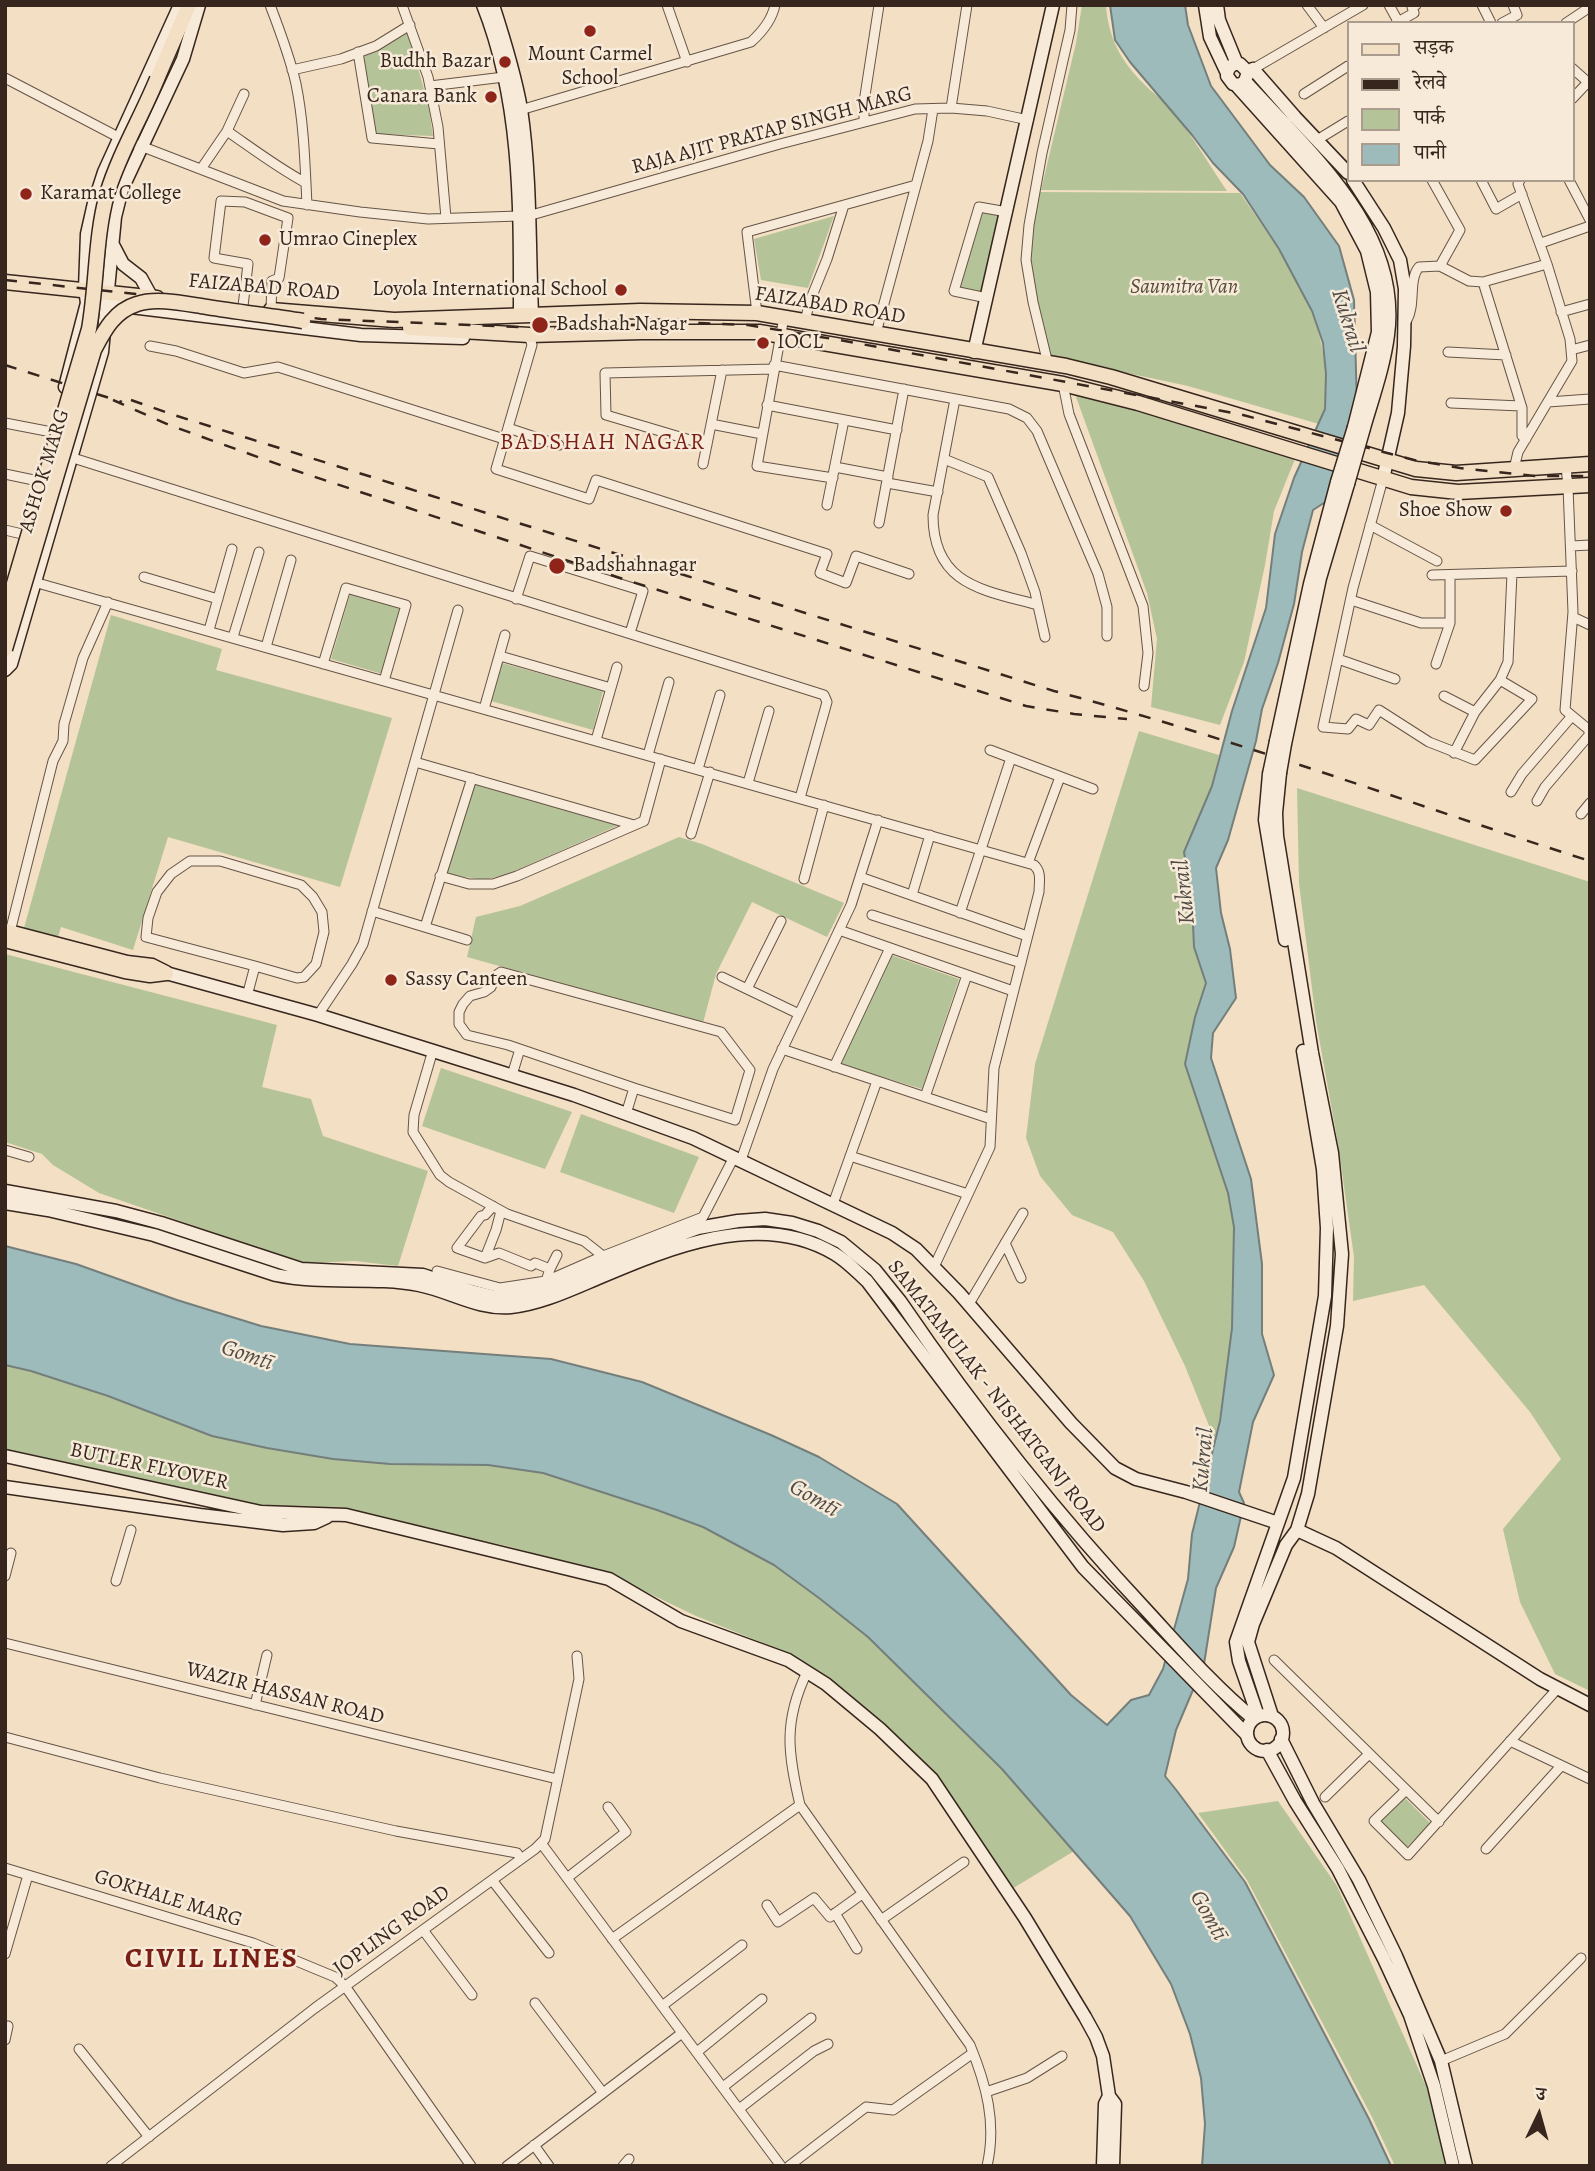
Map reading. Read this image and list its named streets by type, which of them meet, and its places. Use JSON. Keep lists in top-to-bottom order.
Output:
{
  "streets": {
    "main road": ["FAIZABAD ROAD"],
    "street": [
      "RAJA AJIT PRATAP SINGH MARG",
      "ASHOK MARG",
      "SAMATAMULAK - NISHATGANJ ROAD",
      "BUTLER FLYOVER",
      "WAZIR HASSAN ROAD",
      "GOKHALE MARG",
      "JOPLING ROAD"
    ]
  },
  "crossings": [
    ["RAJA AJIT PRATAP SINGH MARG", "ASHOK MARG"],
    ["FAIZABAD ROAD", "ASHOK MARG"],
    ["GOKHALE MARG", "JOPLING ROAD"]
  ],
  "districts": ["BADSHAH NAGAR", "CIVIL LINES"],
  "water": ["Kukrail", "Gomtī"],
  "parks": ["Saumitra Van"],
  "places": [
    "Mount Carmel School",
    "Budhh Bazar",
    "Canara Bank",
    "Karamat College",
    "Umrao Cineplex",
    "Loyola International School",
    "Badshah Nagar",
    "IOCL",
    "Shoe Show",
    "Badshahnagar",
    "Sassy Canteen"
  ],
  "legend": [
    "सड़क",
    "रेलवे",
    "पार्क",
    "पानी"
  ],
  "north": "top"
}
